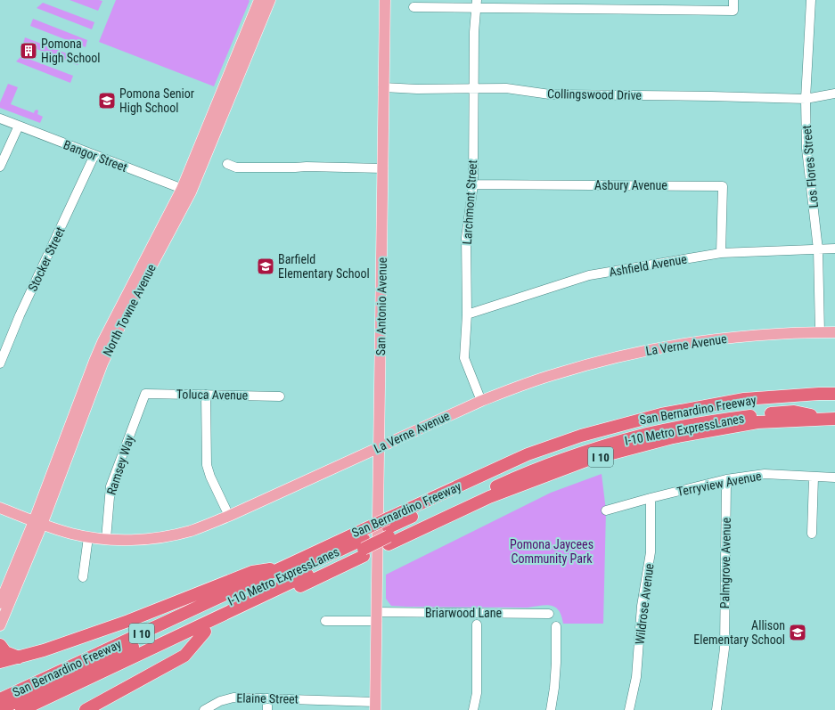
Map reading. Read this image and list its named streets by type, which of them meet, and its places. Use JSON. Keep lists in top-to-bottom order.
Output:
{
  "streets": {
    "highway": ["San Bernardino Freeway", "I-10 Metro ExpressLanes", "I 10"],
    "main road": ["San Antonio Avenue", "North Towne Avenue", "La Verne Avenue"],
    "street": [
      "Collingswood Drive",
      "Bangor Street",
      "Los Flores Street",
      "Asbury Avenue",
      "Larchmont Street",
      "Stocker Street",
      "Ashfield Avenue",
      "Toluca Avenue",
      "Ramsey Way",
      "Terryview Avenue",
      "Palmgrove Avenue",
      "Wildrose Avenue",
      "Briarwood Lane",
      "Elaine Street"
    ]
  },
  "crossings": [
    ["Collingswood Drive", "Los Flores Street"],
    ["Collingswood Drive", "Larchmont Street"],
    ["Collingswood Drive", "San Antonio Avenue"],
    ["Bangor Street", "Stocker Street"],
    ["Bangor Street", "North Towne Avenue"],
    ["Los Flores Street", "Ashfield Avenue"],
    ["Los Flores Street", "La Verne Avenue"],
    ["Asbury Avenue", "Larchmont Street"],
    ["Asbury Avenue", "Ashfield Avenue"],
    ["Larchmont Street", "Ashfield Avenue"],
    ["Larchmont Street", "La Verne Avenue"],
    ["San Antonio Avenue", "La Verne Avenue"],
    ["San Antonio Avenue", "Briarwood Lane"],
    ["San Antonio Avenue", "Elaine Street"],
    ["North Towne Avenue", "La Verne Avenue"],
    ["La Verne Avenue", "Ramsey Way"],
    ["Toluca Avenue", "Ramsey Way"],
    ["San Bernardino Freeway", "I-10 Metro ExpressLanes"],
    ["Terryview Avenue", "Palmgrove Avenue"],
    ["Terryview Avenue", "Wildrose Avenue"]
  ],
  "parks": ["Pomona Jaycees Community Park"],
  "places": {
    "building": ["Pomona High School"],
    "school or university": ["Pomona Senior High School", "Barfield Elementary School", "Allison Elementary School"]
  }
}
